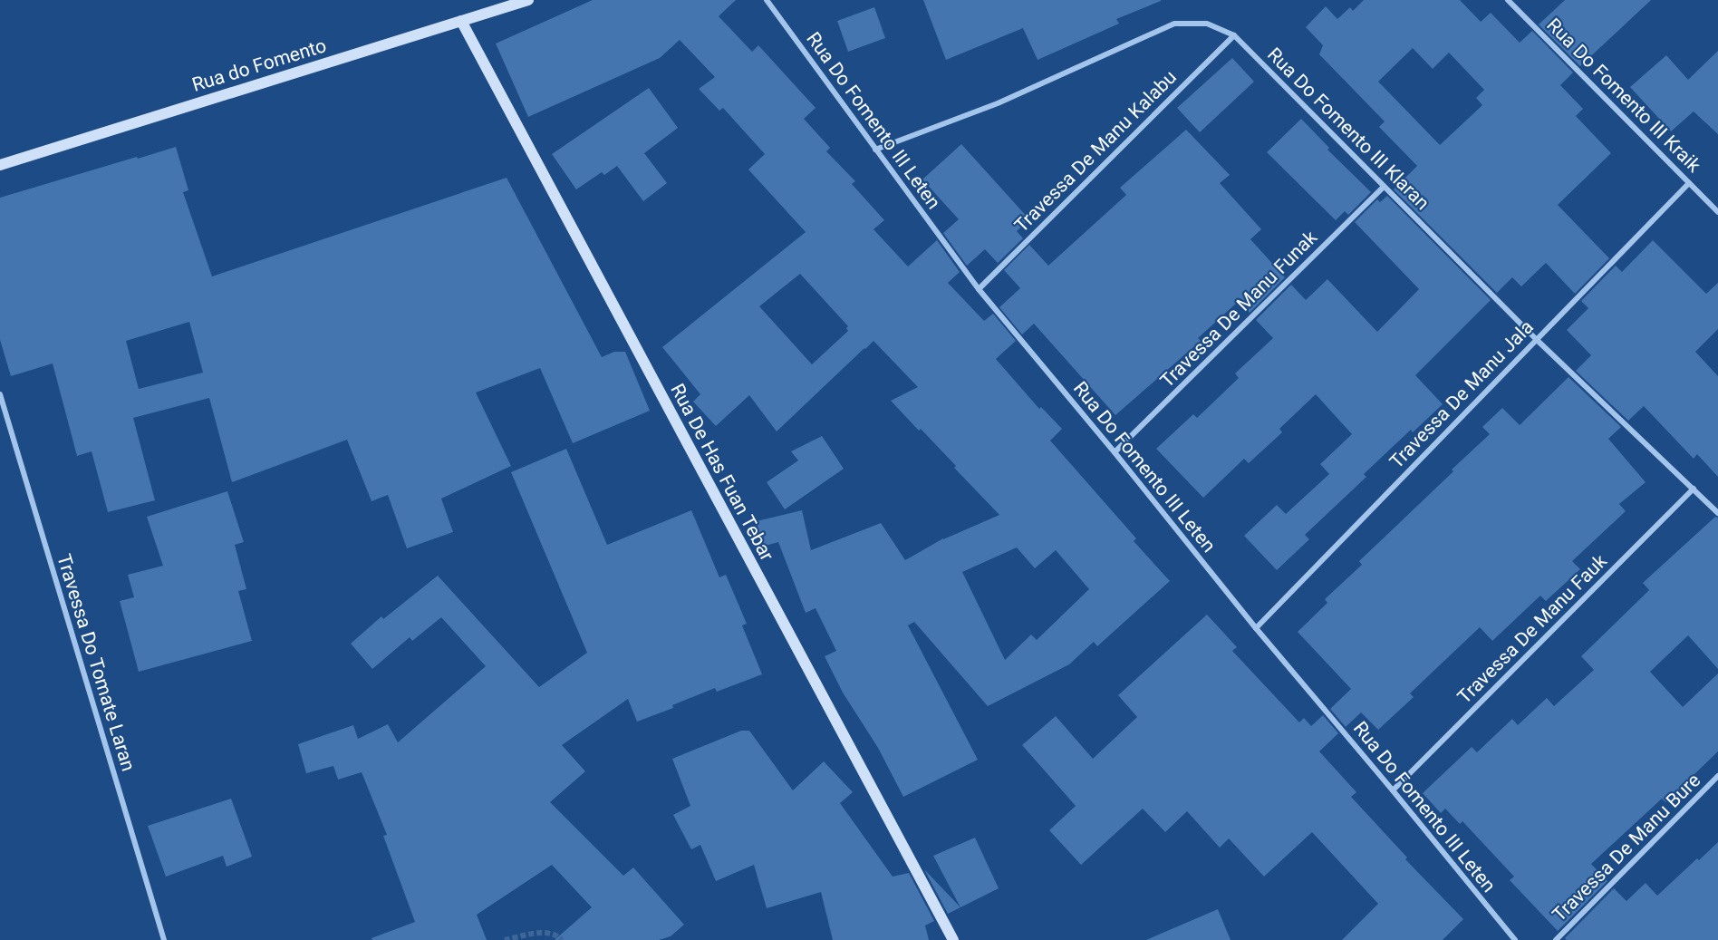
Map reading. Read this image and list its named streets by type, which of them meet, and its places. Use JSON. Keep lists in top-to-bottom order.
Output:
{
  "streets": {
    "street": [
      "Rua do Fomento",
      "Rua Do Fomento III Kraik",
      "Rua Do Fomento III Leten",
      "Rua Do Fomento III Klaran",
      "Travessa De Manu Kalabu",
      "Travessa De Manu Funak",
      "Travessa De Manu Jala",
      "Rua De Has Fuan Tebar",
      "Travessa De Manu Fauk",
      "Travessa Do Tomate Laran",
      "Travessa De Manu Bure"
    ]
  },
  "crossings": [
    ["Rua do Fomento", "Rua De Has Fuan Tebar"],
    ["Rua Do Fomento III Kraik", "Travessa De Manu Jala"],
    ["Rua Do Fomento III Leten", "Rua Do Fomento III Klaran"],
    ["Rua Do Fomento III Leten", "Travessa De Manu Kalabu"],
    ["Rua Do Fomento III Leten", "Travessa De Manu Funak"],
    ["Rua Do Fomento III Leten", "Travessa De Manu Jala"],
    ["Rua Do Fomento III Leten", "Travessa De Manu Fauk"],
    ["Rua Do Fomento III Klaran", "Travessa De Manu Kalabu"],
    ["Rua Do Fomento III Klaran", "Travessa De Manu Funak"],
    ["Rua Do Fomento III Klaran", "Travessa De Manu Jala"],
    ["Rua Do Fomento III Klaran", "Travessa De Manu Fauk"]
  ]
}
